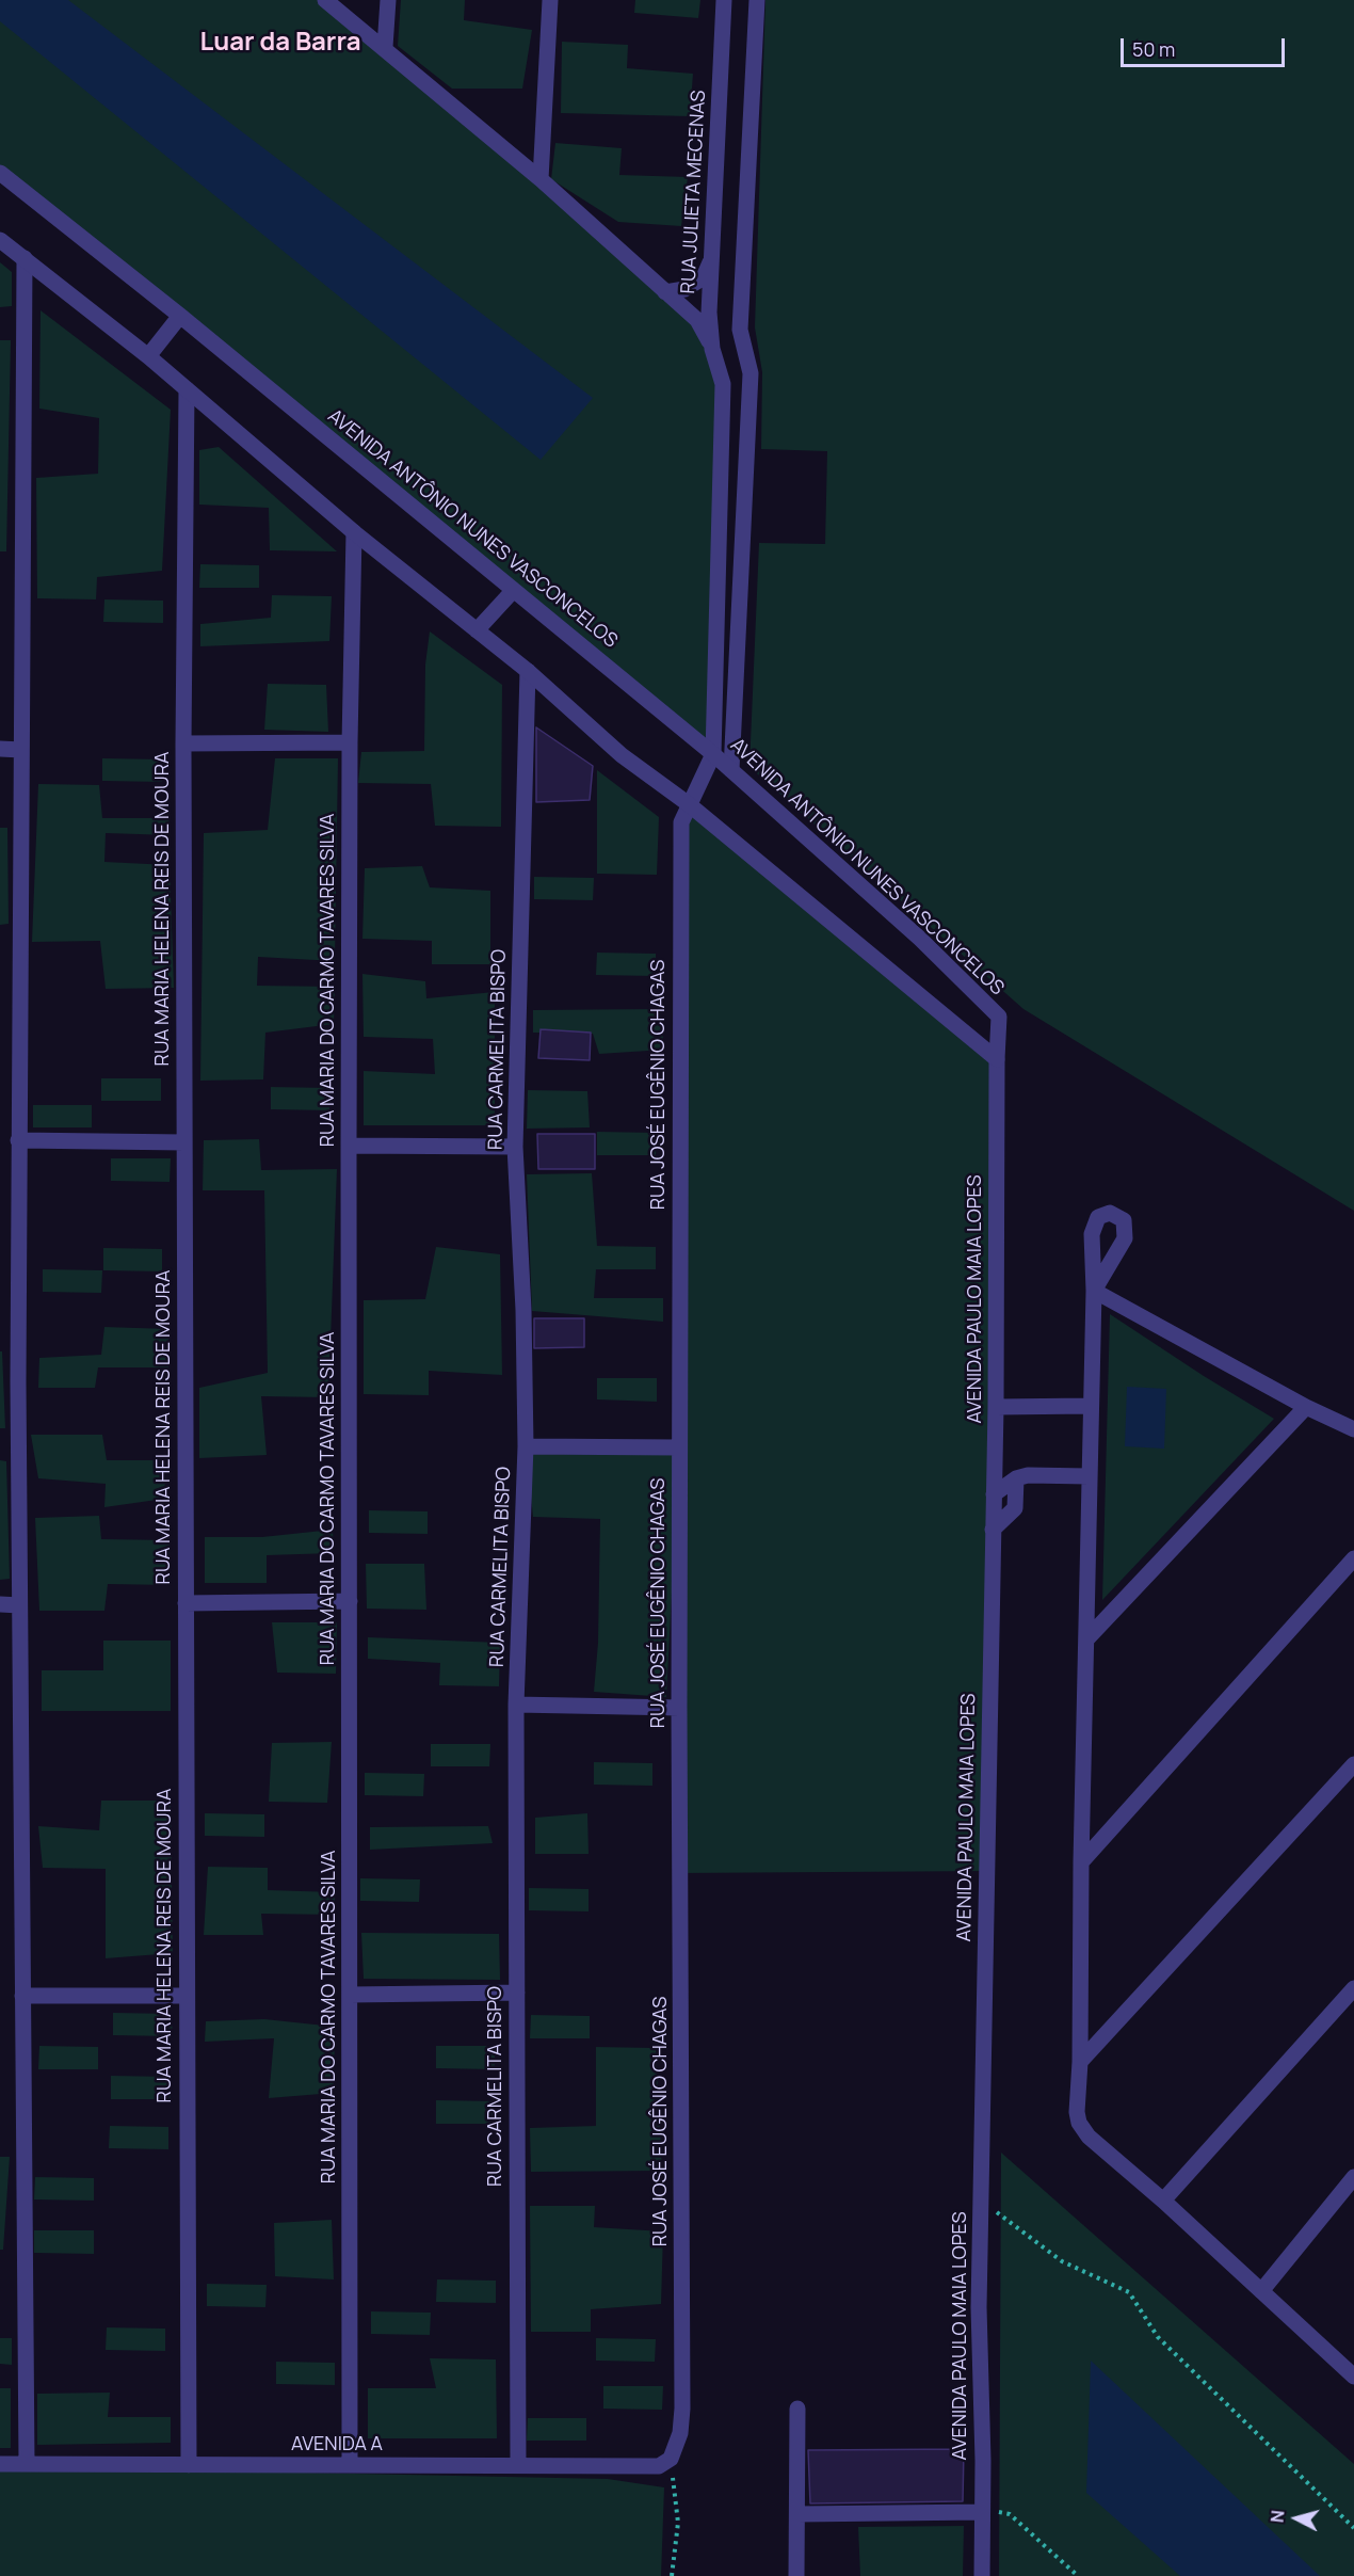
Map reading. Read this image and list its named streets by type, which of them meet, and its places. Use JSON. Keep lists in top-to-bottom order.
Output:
{
  "streets": {
    "street": [
      "RUA JULIETA MECENAS",
      "AVENIDA ANTÔNIO NUNES VASCONCELOS",
      "RUA MARIA HELENA REIS DE MOURA",
      "RUA MARIA DO CARMO TAVARES SILVA",
      "RUA CARMELITA BISPO",
      "RUA JOSÉ EUGÊNIO CHAGAS",
      "AVENIDA PAULO MAIA LOPES",
      "AVENIDA A"
    ]
  },
  "crossings": [
    ["RUA JULIETA MECENAS", "AVENIDA ANTÔNIO NUNES VASCONCELOS"],
    ["RUA JULIETA MECENAS", "RUA JOSÉ EUGÊNIO CHAGAS"],
    ["AVENIDA ANTÔNIO NUNES VASCONCELOS", "RUA JOSÉ EUGÊNIO CHAGAS"],
    ["AVENIDA ANTÔNIO NUNES VASCONCELOS", "AVENIDA PAULO MAIA LOPES"],
    ["RUA MARIA HELENA REIS DE MOURA", "AVENIDA A"],
    ["RUA MARIA DO CARMO TAVARES SILVA", "AVENIDA A"],
    ["RUA CARMELITA BISPO", "AVENIDA A"],
    ["RUA JOSÉ EUGÊNIO CHAGAS", "AVENIDA A"]
  ],
  "districts": ["Luar da Barra"],
  "scale_bar": "50 m",
  "north": "left"
}
